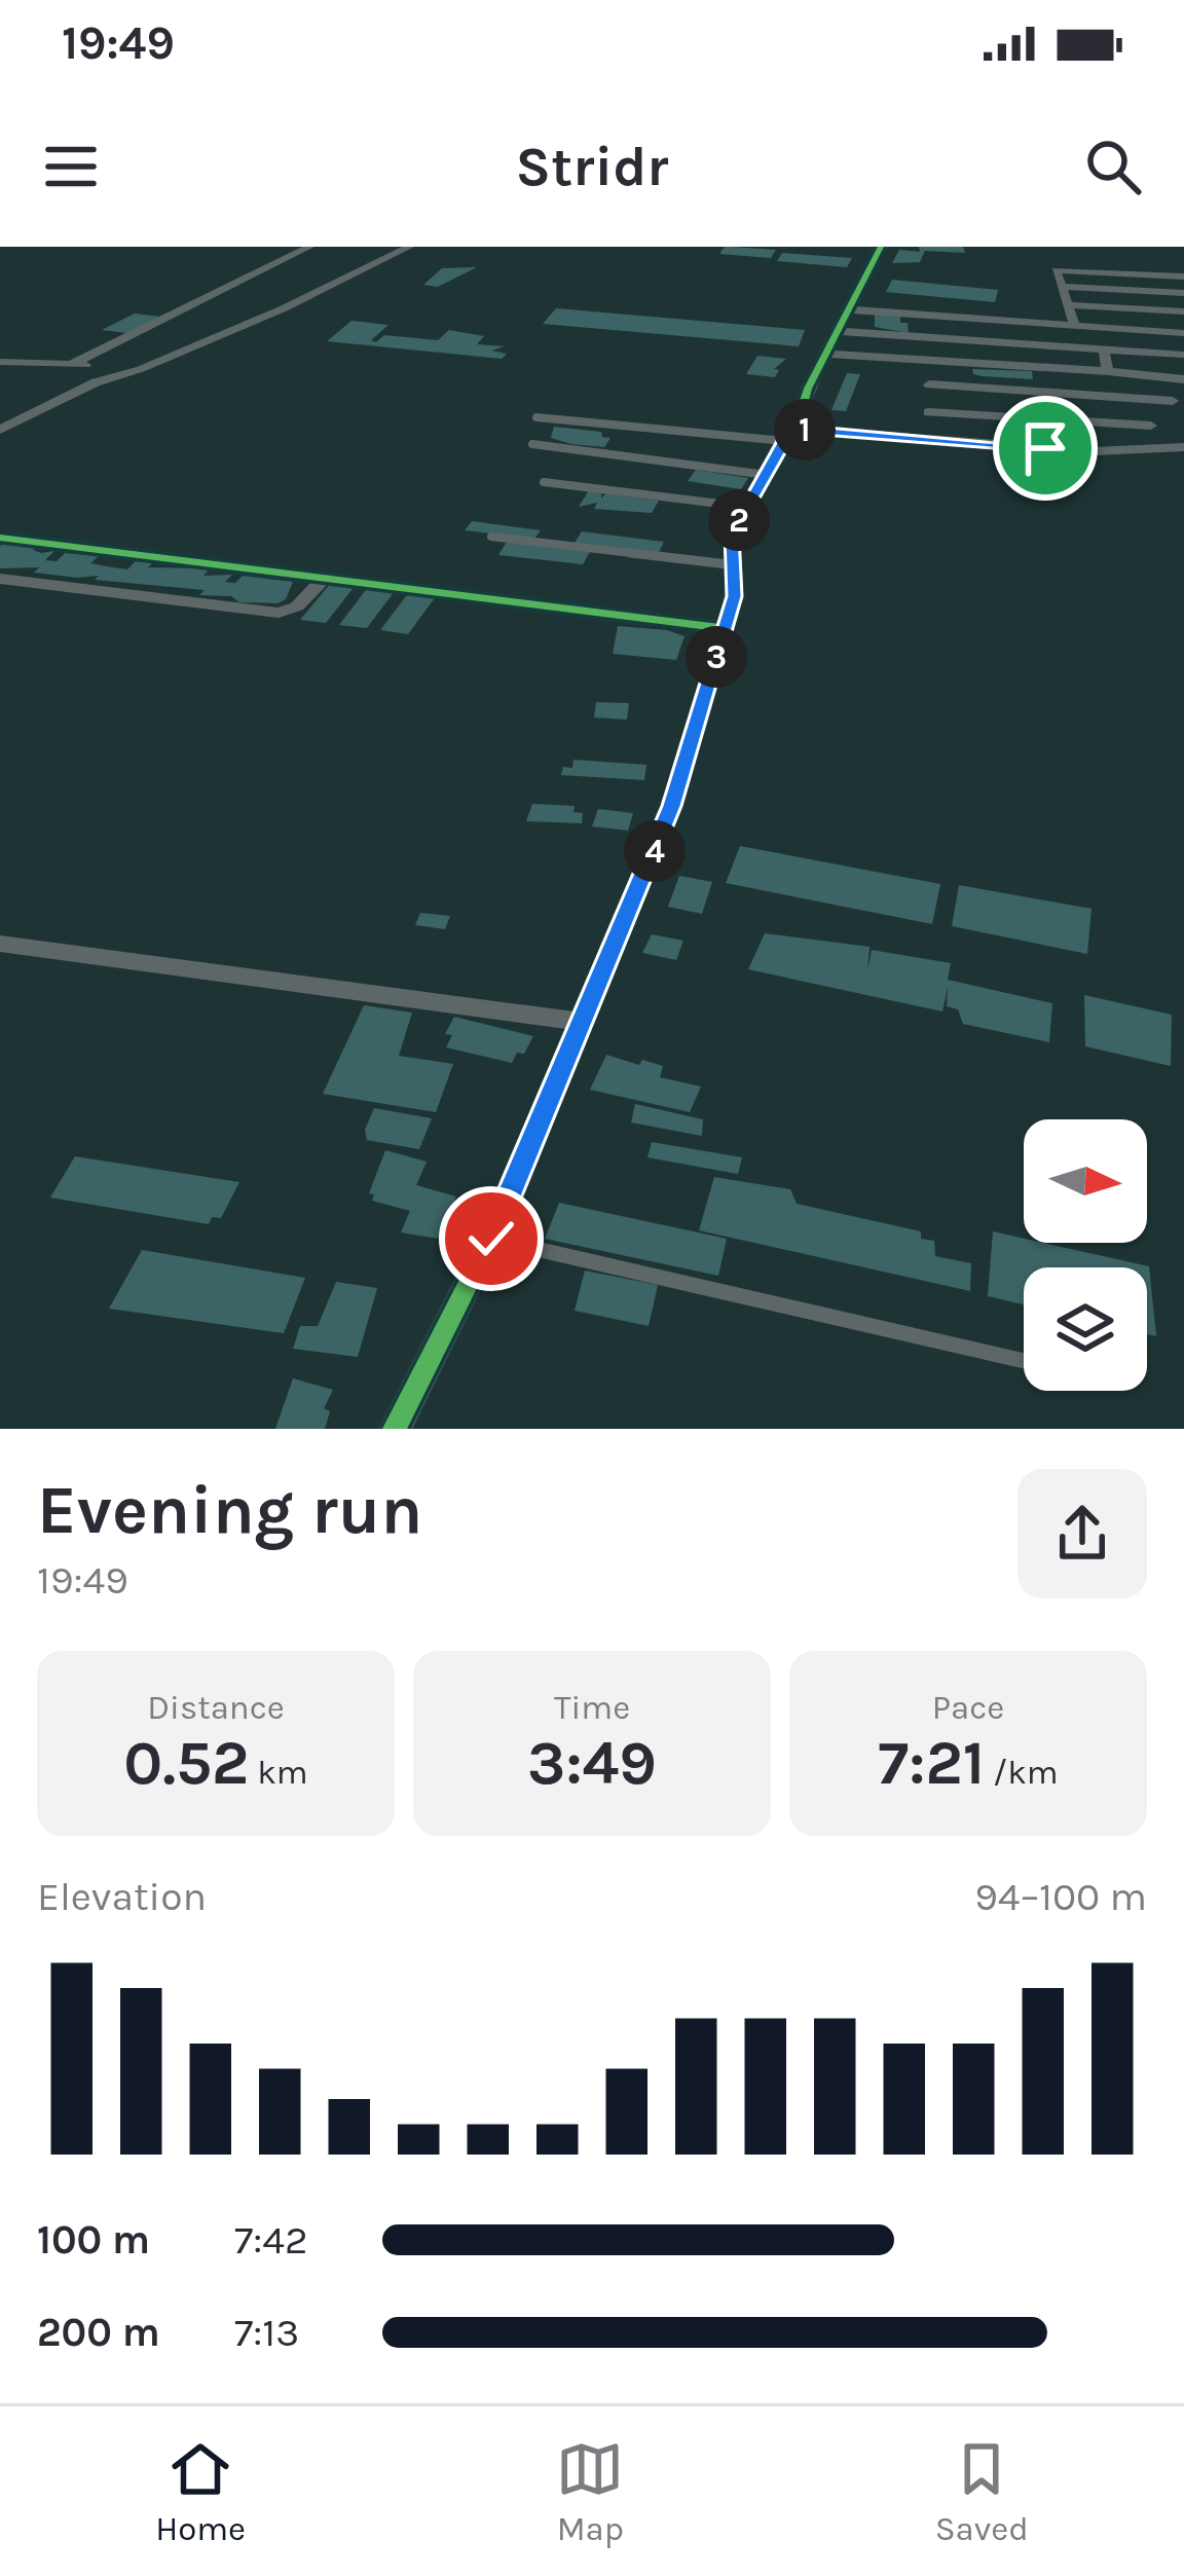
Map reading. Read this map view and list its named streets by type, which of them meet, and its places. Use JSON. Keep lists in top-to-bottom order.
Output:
{
  "north": "right",
  "page": {
    "status": "19:49",
    "header": "Stridr",
    "pins": [
      "1",
      "2",
      "3",
      "4"
    ],
    "heading": ["Evening run", "19:49"],
    "stats": [
      ["Distance", "0.52 km"],
      ["Time", "3:49"],
      ["Pace", "7:21 /km"]
    ],
    "chart": ["Elevation", "94–100 m"],
    "list": [
      {
        "name": "100 m",
        "note": "7:42"
      },
      {
        "name": "200 m",
        "note": "7:13"
      }
    ],
    "tabs": ["Home", "Map", "Saved"]
  }
}
